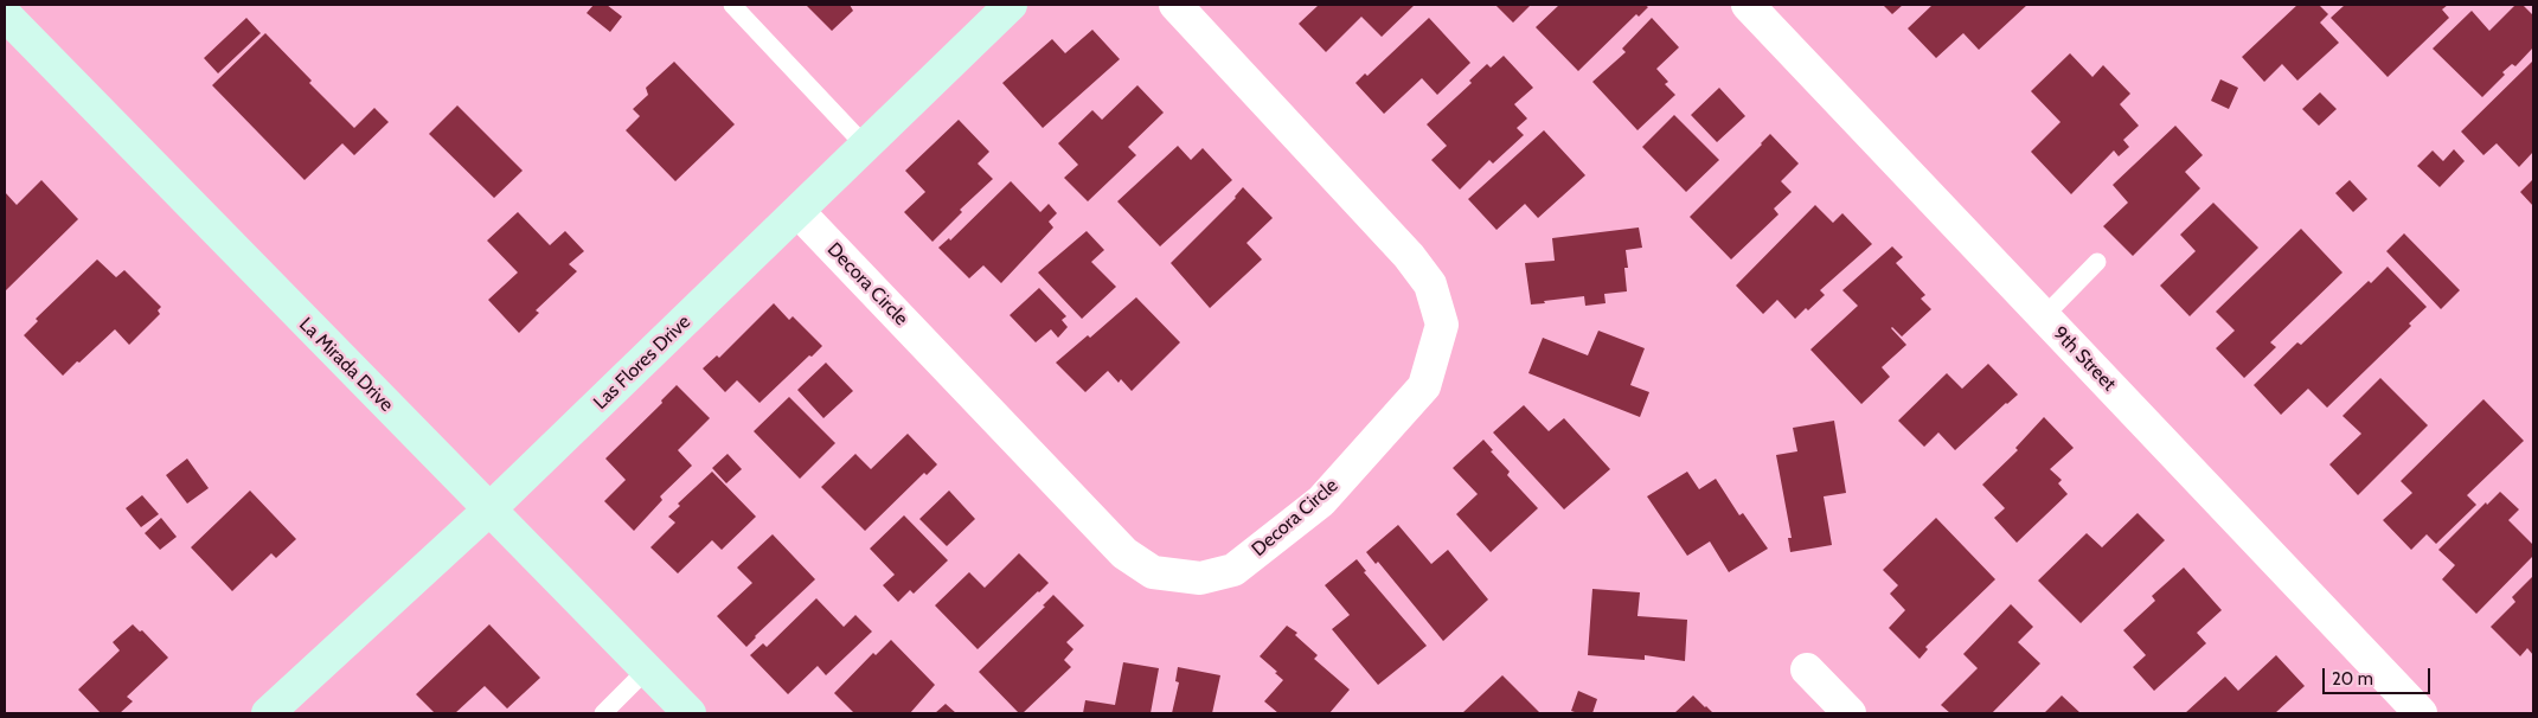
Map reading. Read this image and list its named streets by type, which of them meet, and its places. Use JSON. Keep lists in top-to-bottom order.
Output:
{
  "streets": {
    "street": [
      "Decora Circle",
      "9th Street",
      "Las Flores Drive",
      "La Mirada Drive"
    ]
  },
  "crossings": [
    ["Decora Circle", "Las Flores Drive"],
    ["Las Flores Drive", "La Mirada Drive"]
  ],
  "scale_bar": "20 m"
}
